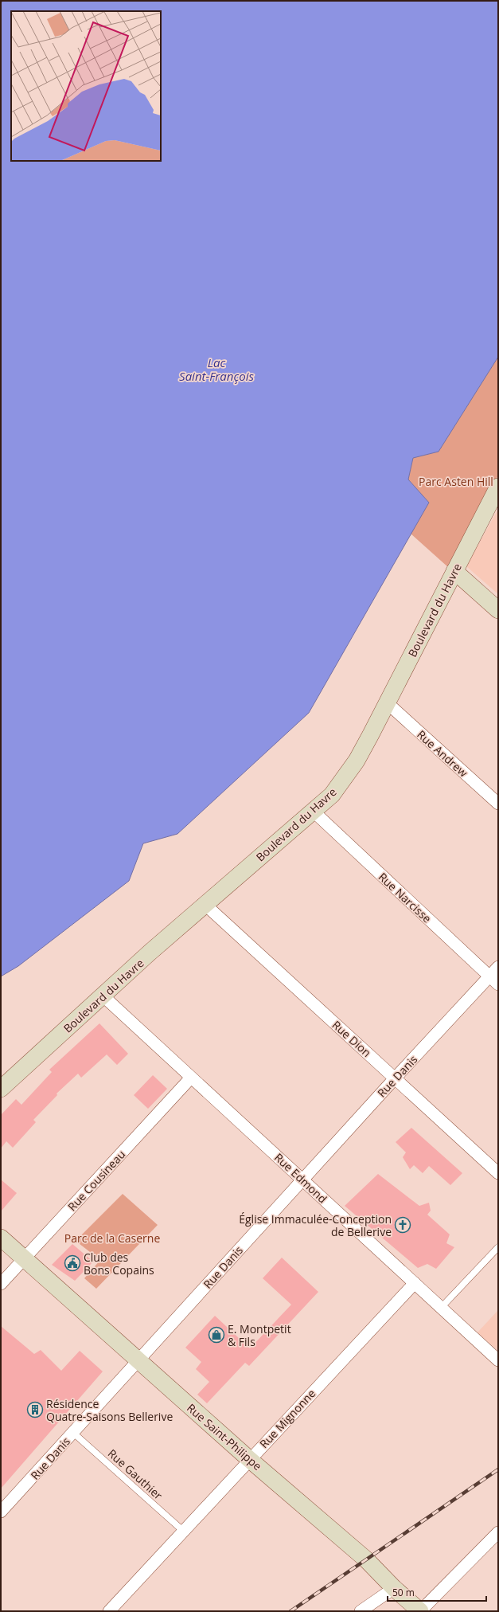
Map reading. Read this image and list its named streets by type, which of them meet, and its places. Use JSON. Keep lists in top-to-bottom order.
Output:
{
  "streets": {
    "street": [
      "Boulevard du Havre",
      "Rue Andrew",
      "Rue Narcisse",
      "Rue Dion",
      "Rue Danis",
      "Rue Edmond",
      "Rue Cousineau",
      "Rue Mignonne",
      "Rue Saint-Philippe"
    ],
    "lane": ["Rue Gauthier"]
  },
  "crossings": [
    ["Boulevard du Havre", "Rue Andrew"],
    ["Boulevard du Havre", "Rue Narcisse"],
    ["Boulevard du Havre", "Rue Dion"],
    ["Boulevard du Havre", "Rue Edmond"],
    ["Rue Narcisse", "Rue Danis"],
    ["Rue Dion", "Rue Danis"],
    ["Rue Danis", "Rue Edmond"],
    ["Rue Danis", "Rue Saint-Philippe"],
    ["Rue Danis", "Rue Gauthier"],
    ["Rue Edmond", "Rue Cousineau"],
    ["Rue Edmond", "Rue Mignonne"],
    ["Rue Cousineau", "Rue Saint-Philippe"],
    ["Rue Mignonne", "Rue Saint-Philippe"],
    ["Rue Mignonne", "Rue Gauthier"]
  ],
  "water": ["Lac Saint-François"],
  "parks": ["Parc Asten Hill", "Parc de la Caserne"],
  "places": {
    "church": ["Église Immaculée-Conception de Bellerive"],
    "public building": ["Club des Bons Copains"],
    "shop": ["E. Montpetit & Fils"],
    "building": ["Résidence Quatre-Saisons Bellerive"]
  },
  "scale_bar": "50 m"
}
